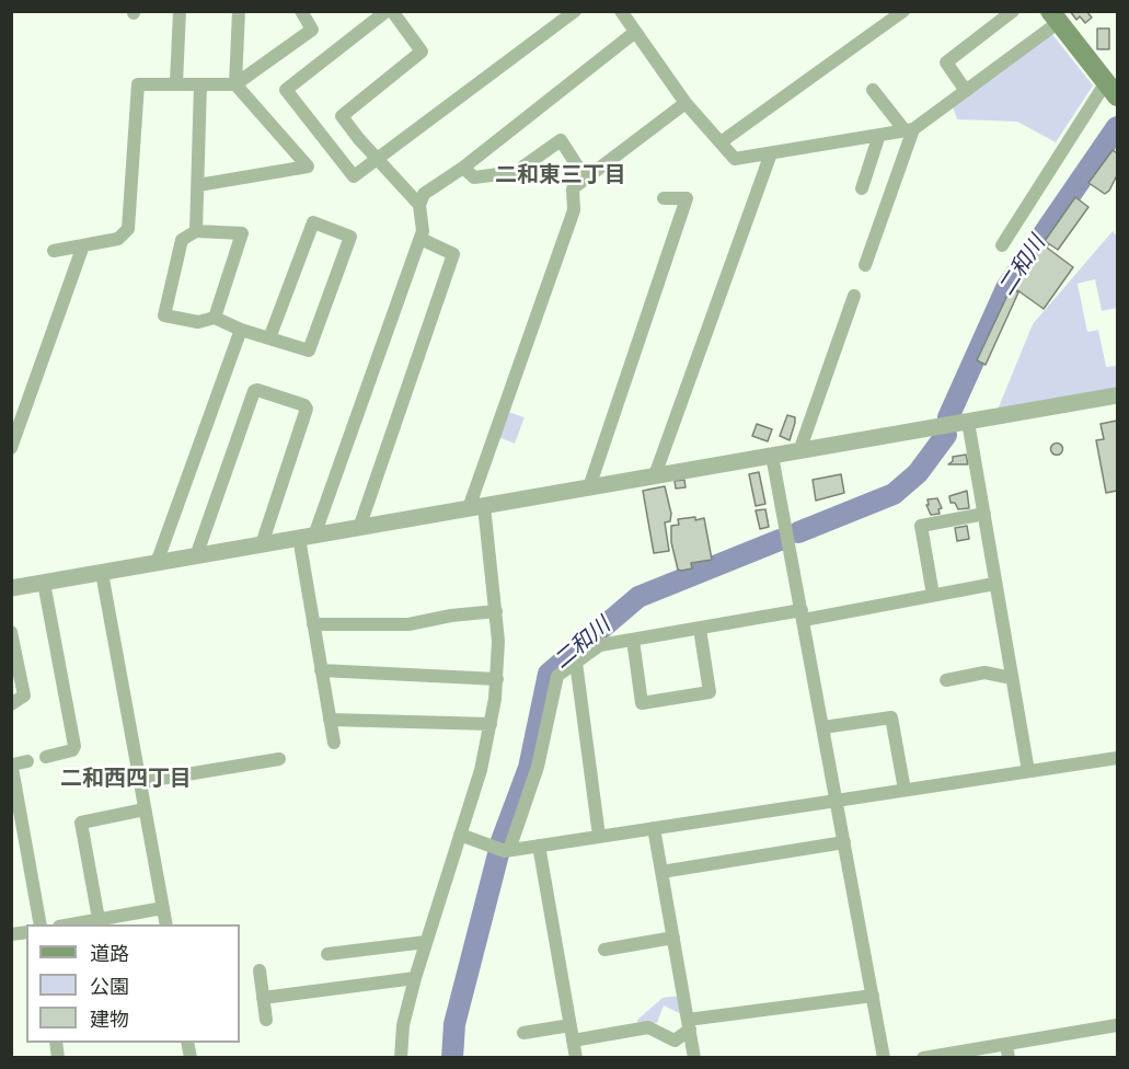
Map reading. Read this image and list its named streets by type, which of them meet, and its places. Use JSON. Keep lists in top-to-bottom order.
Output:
{
  "districts": ["二和東三丁目", "二和西四丁目"],
  "water": ["二和川"],
  "legend": ["道路", "公園", "建物"]
}
